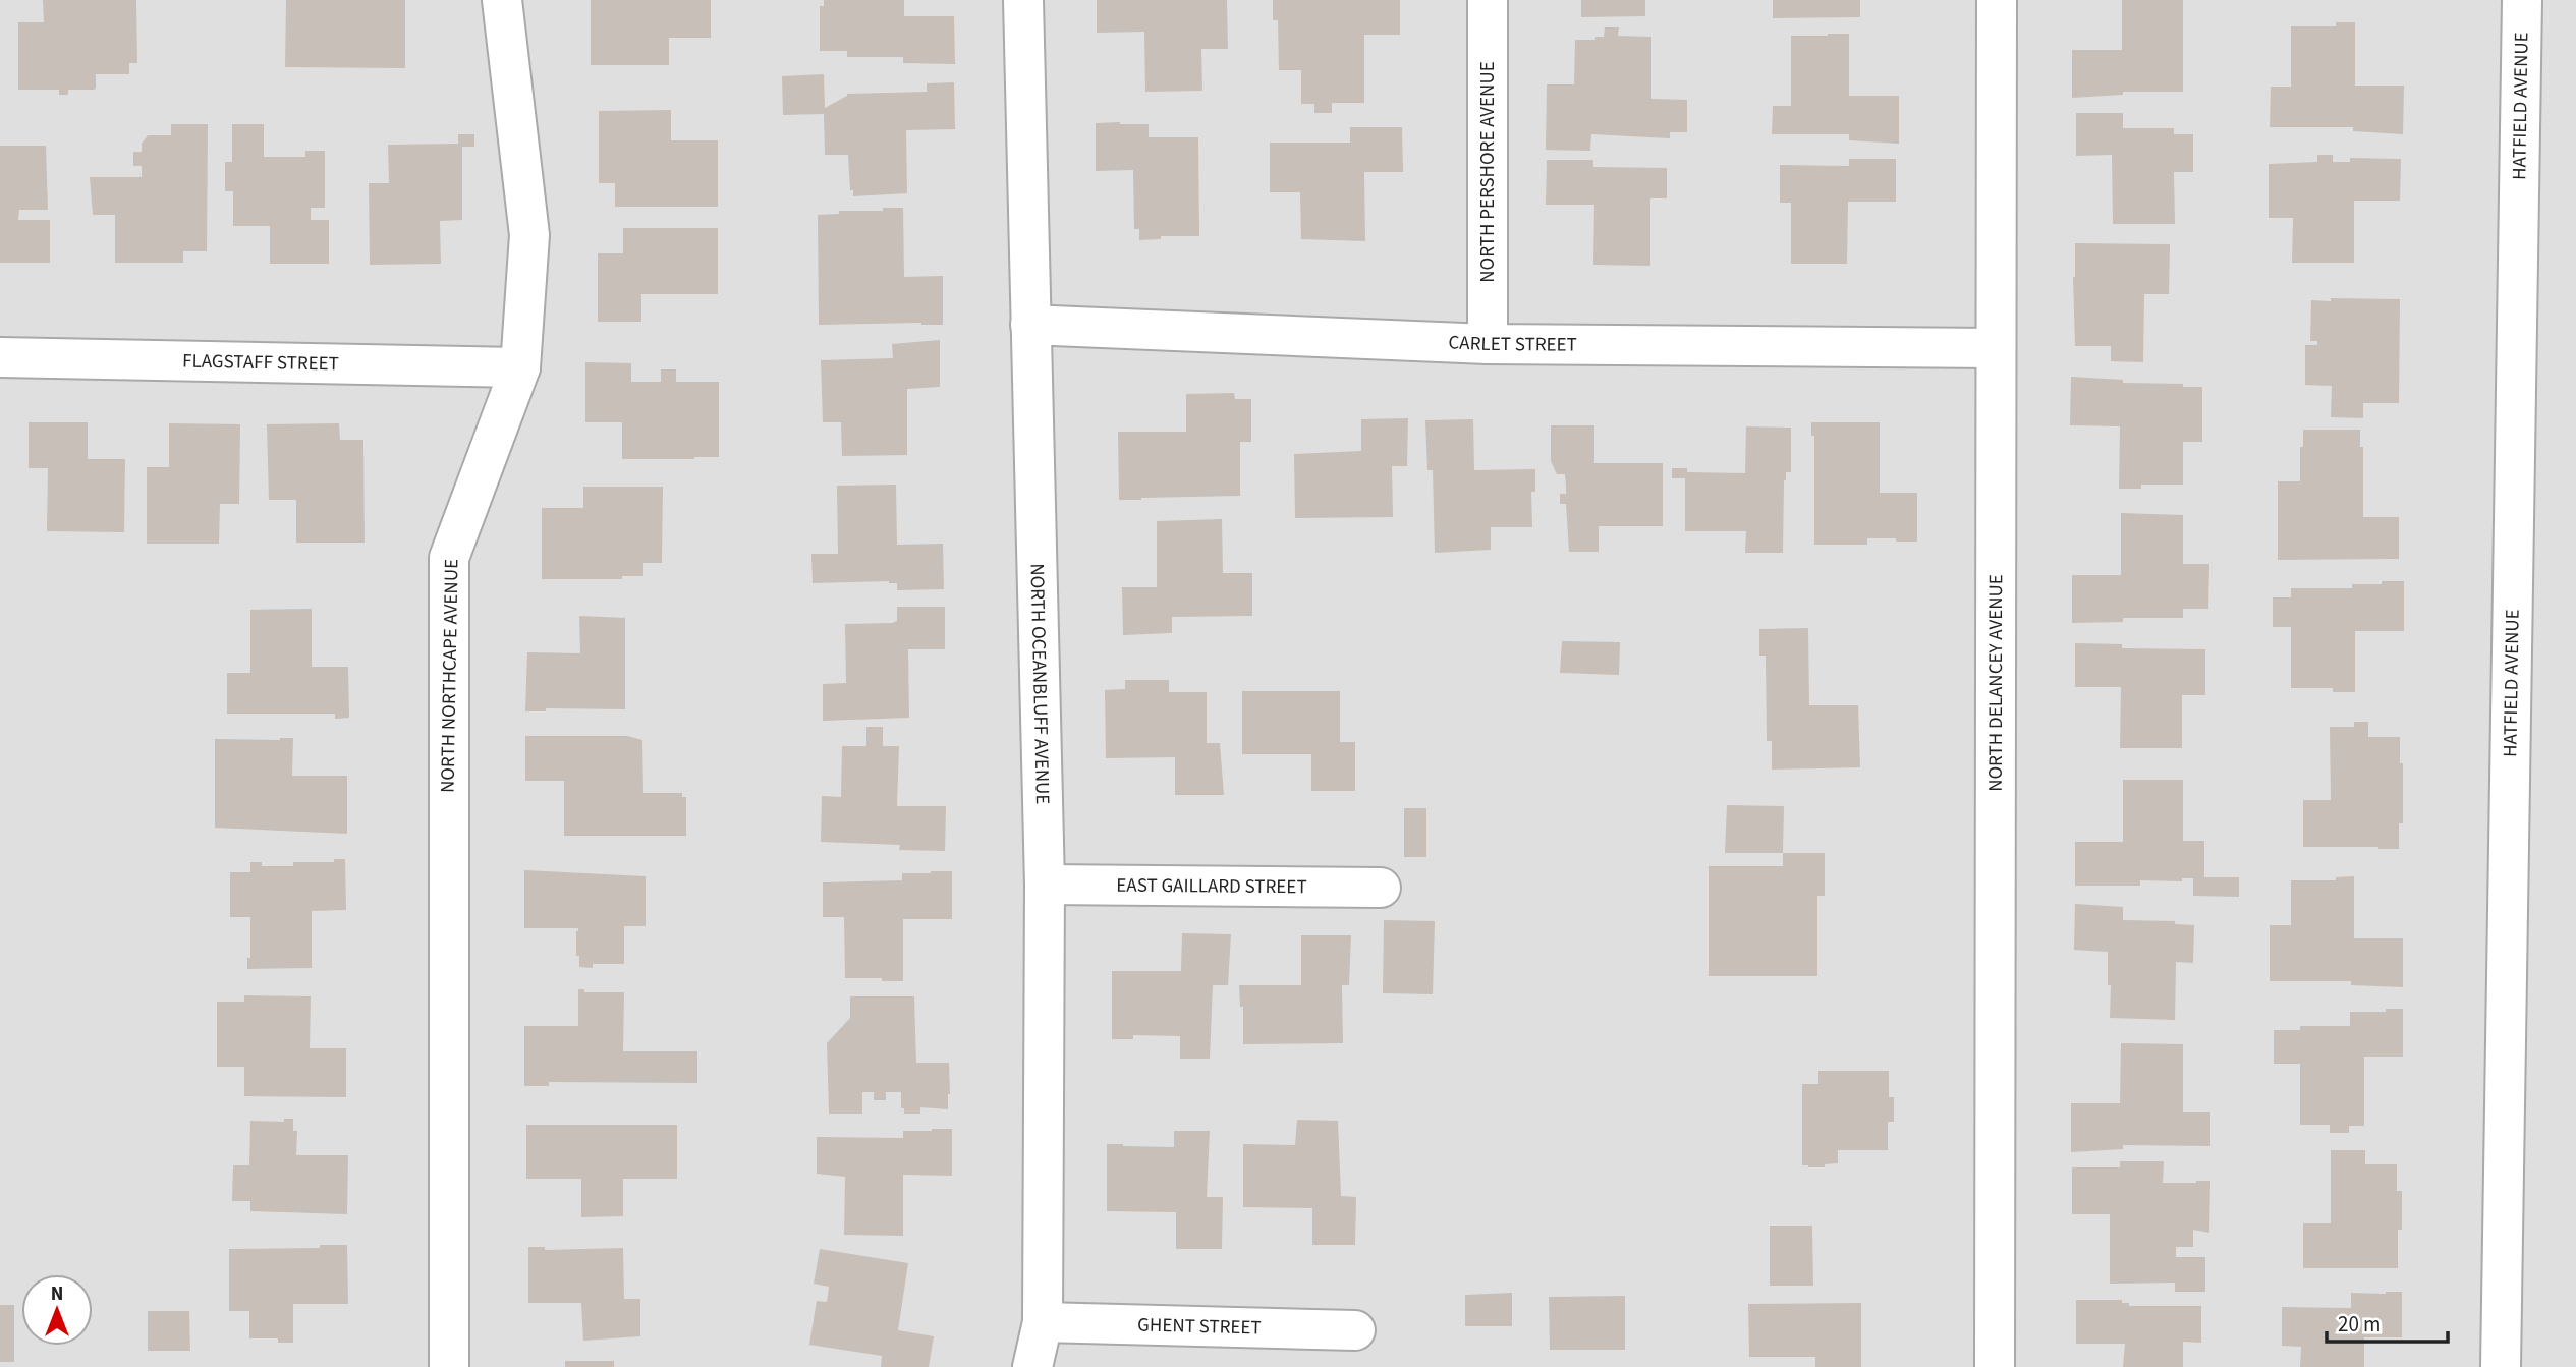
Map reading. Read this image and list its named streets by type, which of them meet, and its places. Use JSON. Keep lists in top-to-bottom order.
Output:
{
  "streets": {
    "street": [
      "HATFIELD AVENUE",
      "NORTH PERSHORE AVENUE",
      "CARLET STREET",
      "FLAGSTAFF STREET",
      "NORTH NORTHCAPE AVENUE",
      "NORTH DELANCEY AVENUE",
      "NORTH OCEANBLUFF AVENUE",
      "EAST GAILLARD STREET",
      "GHENT STREET"
    ]
  },
  "crossings": [
    ["NORTH PERSHORE AVENUE", "CARLET STREET"],
    ["CARLET STREET", "NORTH DELANCEY AVENUE"],
    ["CARLET STREET", "NORTH OCEANBLUFF AVENUE"],
    ["FLAGSTAFF STREET", "NORTH NORTHCAPE AVENUE"],
    ["NORTH OCEANBLUFF AVENUE", "EAST GAILLARD STREET"],
    ["NORTH OCEANBLUFF AVENUE", "GHENT STREET"]
  ],
  "scale_bar": "20 m",
  "north": "top"
}
